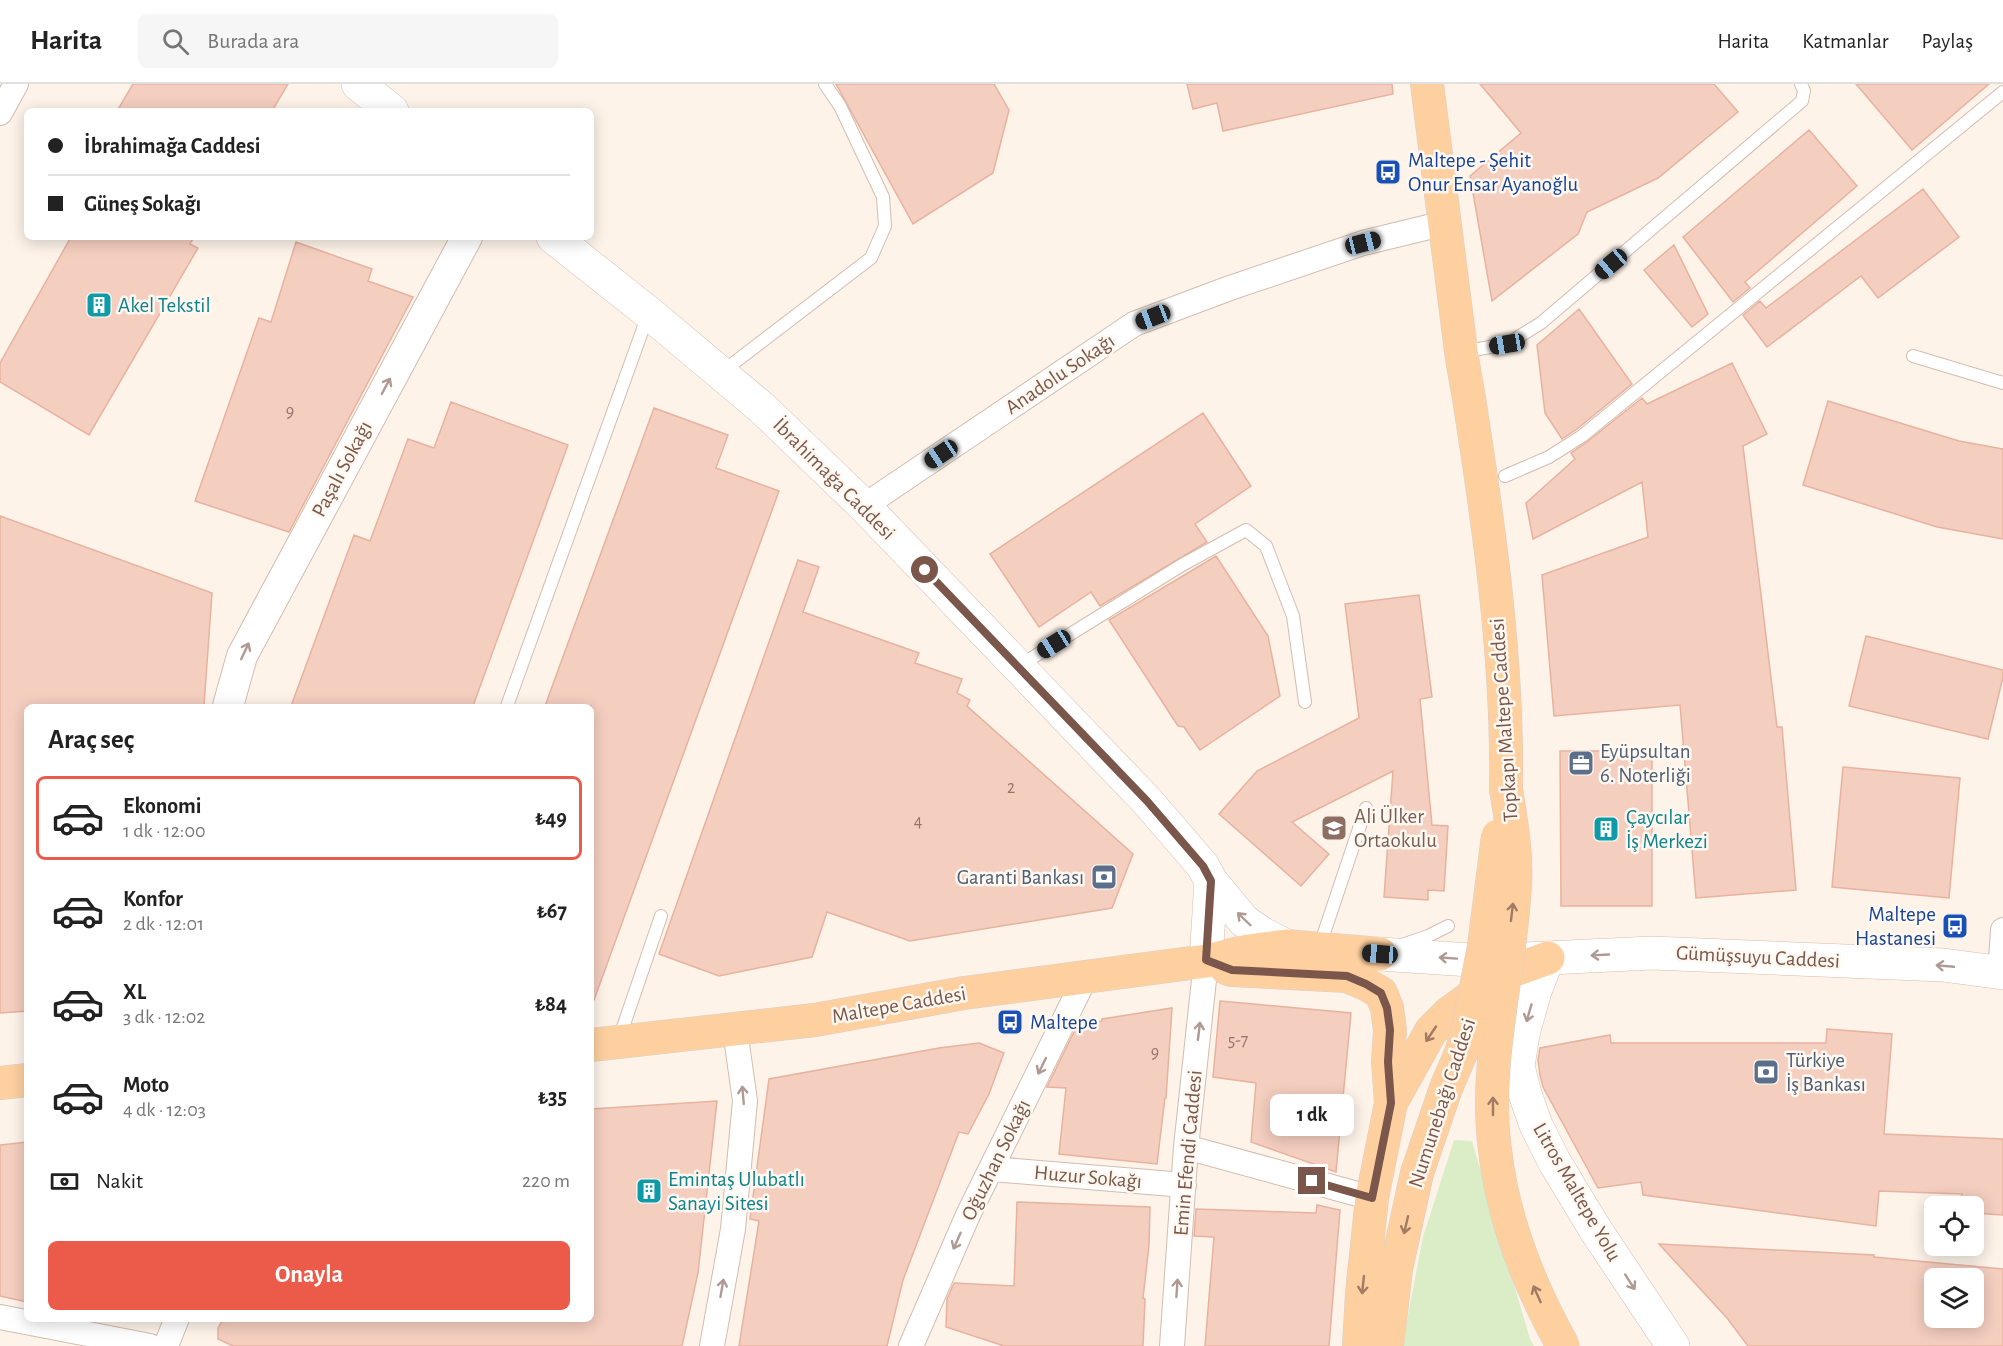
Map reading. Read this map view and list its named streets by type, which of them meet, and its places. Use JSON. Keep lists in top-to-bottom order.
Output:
{
  "streets": {
    "main road": [
      "İbrahimağa Caddesi",
      "Topkapı Maltepe Caddesi",
      "Gümüşsuyu Caddesi",
      "Maltepe Caddesi",
      "Numunebağı Caddesi",
      "Litros Maltepe Yolu"
    ],
    "street": [
      "Anadolu Sokağı",
      "Paşalı Sokağı",
      "Emin Efendi Caddesi",
      "Oğuzhan Sokağı",
      "Huzur Sokağı"
    ]
  },
  "crossings": [
    ["Anadolu Sokağı", "İbrahimağa Caddesi"],
    ["Anadolu Sokağı", "Topkapı Maltepe Caddesi"],
    ["İbrahimağa Caddesi", "Maltepe Caddesi"],
    ["Topkapı Maltepe Caddesi", "Numunebağı Caddesi"],
    ["Gümüşsuyu Caddesi", "Maltepe Caddesi"],
    ["Gümüşsuyu Caddesi", "Litros Maltepe Yolu"],
    ["Maltepe Caddesi", "Emin Efendi Caddesi"],
    ["Maltepe Caddesi", "Oğuzhan Sokağı"],
    ["Emin Efendi Caddesi", "Huzur Sokağı"],
    ["Oğuzhan Sokağı", "Huzur Sokağı"]
  ],
  "one_way": [
    "Paşalı Sokağı",
    "Gümüşsuyu Caddesi",
    "Emin Efendi Caddesi",
    "Oğuzhan Sokağı"
  ],
  "places": {
    "bus stop": ["Maltepe - Şehit Onur Ensar Ayanoğlu", "Maltepe Hastanesi", "Maltepe"],
    "building": ["Akel Tekstil", "Çaycılar İş Merkezi", "Emintaş Ulubatlı Sanayi Sitesi"],
    "office": ["Eyüpsultan 6. Noterliği"],
    "school or university": ["Ali Ülker Ortaokulu"],
    "bank": ["Garanti Bankası", "Türkiye İş Bankası"]
  },
  "house_numbers": [
    "9",
    "2",
    "4",
    "5-7",
    "9"
  ],
  "page": {
    "header": "Harita",
    "search": "Burada ara",
    "nav": ["Harita", "Katmanlar", "Paylaş"],
    "banner": ["İbrahimağa Caddesi", "Güneş Sokağı"],
    "heading": "Araç seç",
    "list": [
      {
        "name": "Ekonomi",
        "note": "1 dk · 12:00",
        "value": "₺49"
      },
      {
        "name": "Konfor",
        "note": "2 dk · 12:01",
        "value": "₺67"
      },
      {
        "name": "XL",
        "note": "3 dk · 12:02",
        "value": "₺84"
      },
      {
        "name": "Moto",
        "note": "4 dk · 12:03",
        "value": "₺35"
      }
    ],
    "bubble": "1 dk",
    "pay": ["Nakit", "220 m"],
    "buttons": "Onayla"
  }
}
